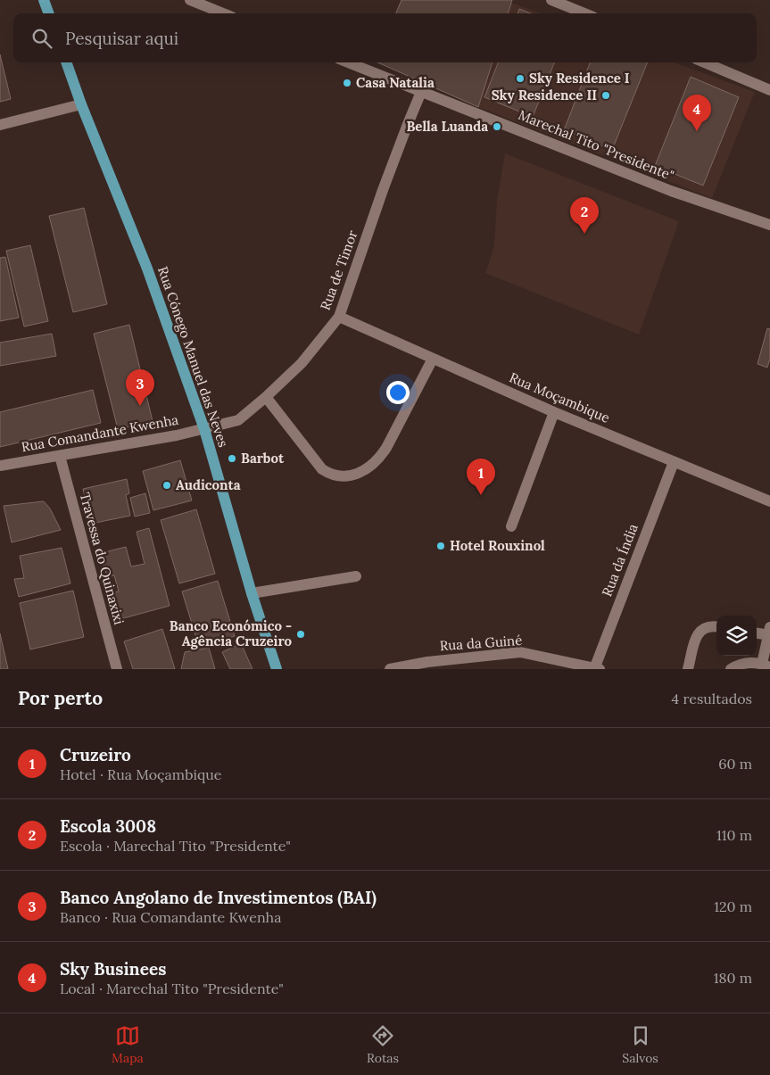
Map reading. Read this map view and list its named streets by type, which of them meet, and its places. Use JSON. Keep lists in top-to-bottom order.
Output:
{
  "streets": {
    "main road": ["Rua Cónego Manuel das Neves"],
    "street": [
      "Marechal Tito \"Presidente\"",
      "Rua de Timor",
      "Rua Moçambique",
      "Rua Comandante Kwenha",
      "Travessa do Quinaxixi",
      "Rua da Índia",
      "Rua da Guiné"
    ]
  },
  "crossings": [
    ["Marechal Tito \"Presidente\"", "Rua de Timor"],
    ["Rua de Timor", "Rua Cónego Manuel das Neves"],
    ["Rua de Timor", "Rua Moçambique"],
    ["Rua de Timor", "Rua Comandante Kwenha"],
    ["Rua Cónego Manuel das Neves", "Rua Comandante Kwenha"],
    ["Rua Moçambique", "Rua da Índia"],
    ["Rua Comandante Kwenha", "Travessa do Quinaxixi"],
    ["Rua da Índia", "Rua da Guiné"]
  ],
  "places": [
    "Sky Residence I",
    "Casa Natalia",
    "Sky Residence II",
    "Bella Luanda",
    "Barbot",
    "Audiconta",
    "Hotel Rouxinol",
    "Banco Económico - Agência Cruzeiro"
  ],
  "page": {
    "search": "Pesquisar aqui",
    "pins": [
      "4",
      "2",
      "3",
      "1"
    ],
    "heading": ["Por perto", "4 resultados"],
    "list": [
      {
        "mark": "1",
        "name": "Cruzeiro",
        "note": "Hotel · Rua Moçambique",
        "value": "60 m"
      },
      {
        "mark": "2",
        "name": "Escola 3008",
        "note": "Escola · Marechal Tito \"Presidente\"",
        "value": "110 m"
      },
      {
        "mark": "3",
        "name": "Banco Angolano de Investimentos (BAI)",
        "note": "Banco · Rua Comandante Kwenha",
        "value": "120 m"
      },
      {
        "mark": "4",
        "name": "Sky Businees",
        "note": "Local · Marechal Tito \"Presidente\"",
        "value": "180 m"
      }
    ],
    "nav": ["Mapa", "Rotas", "Salvos"]
  }
}
